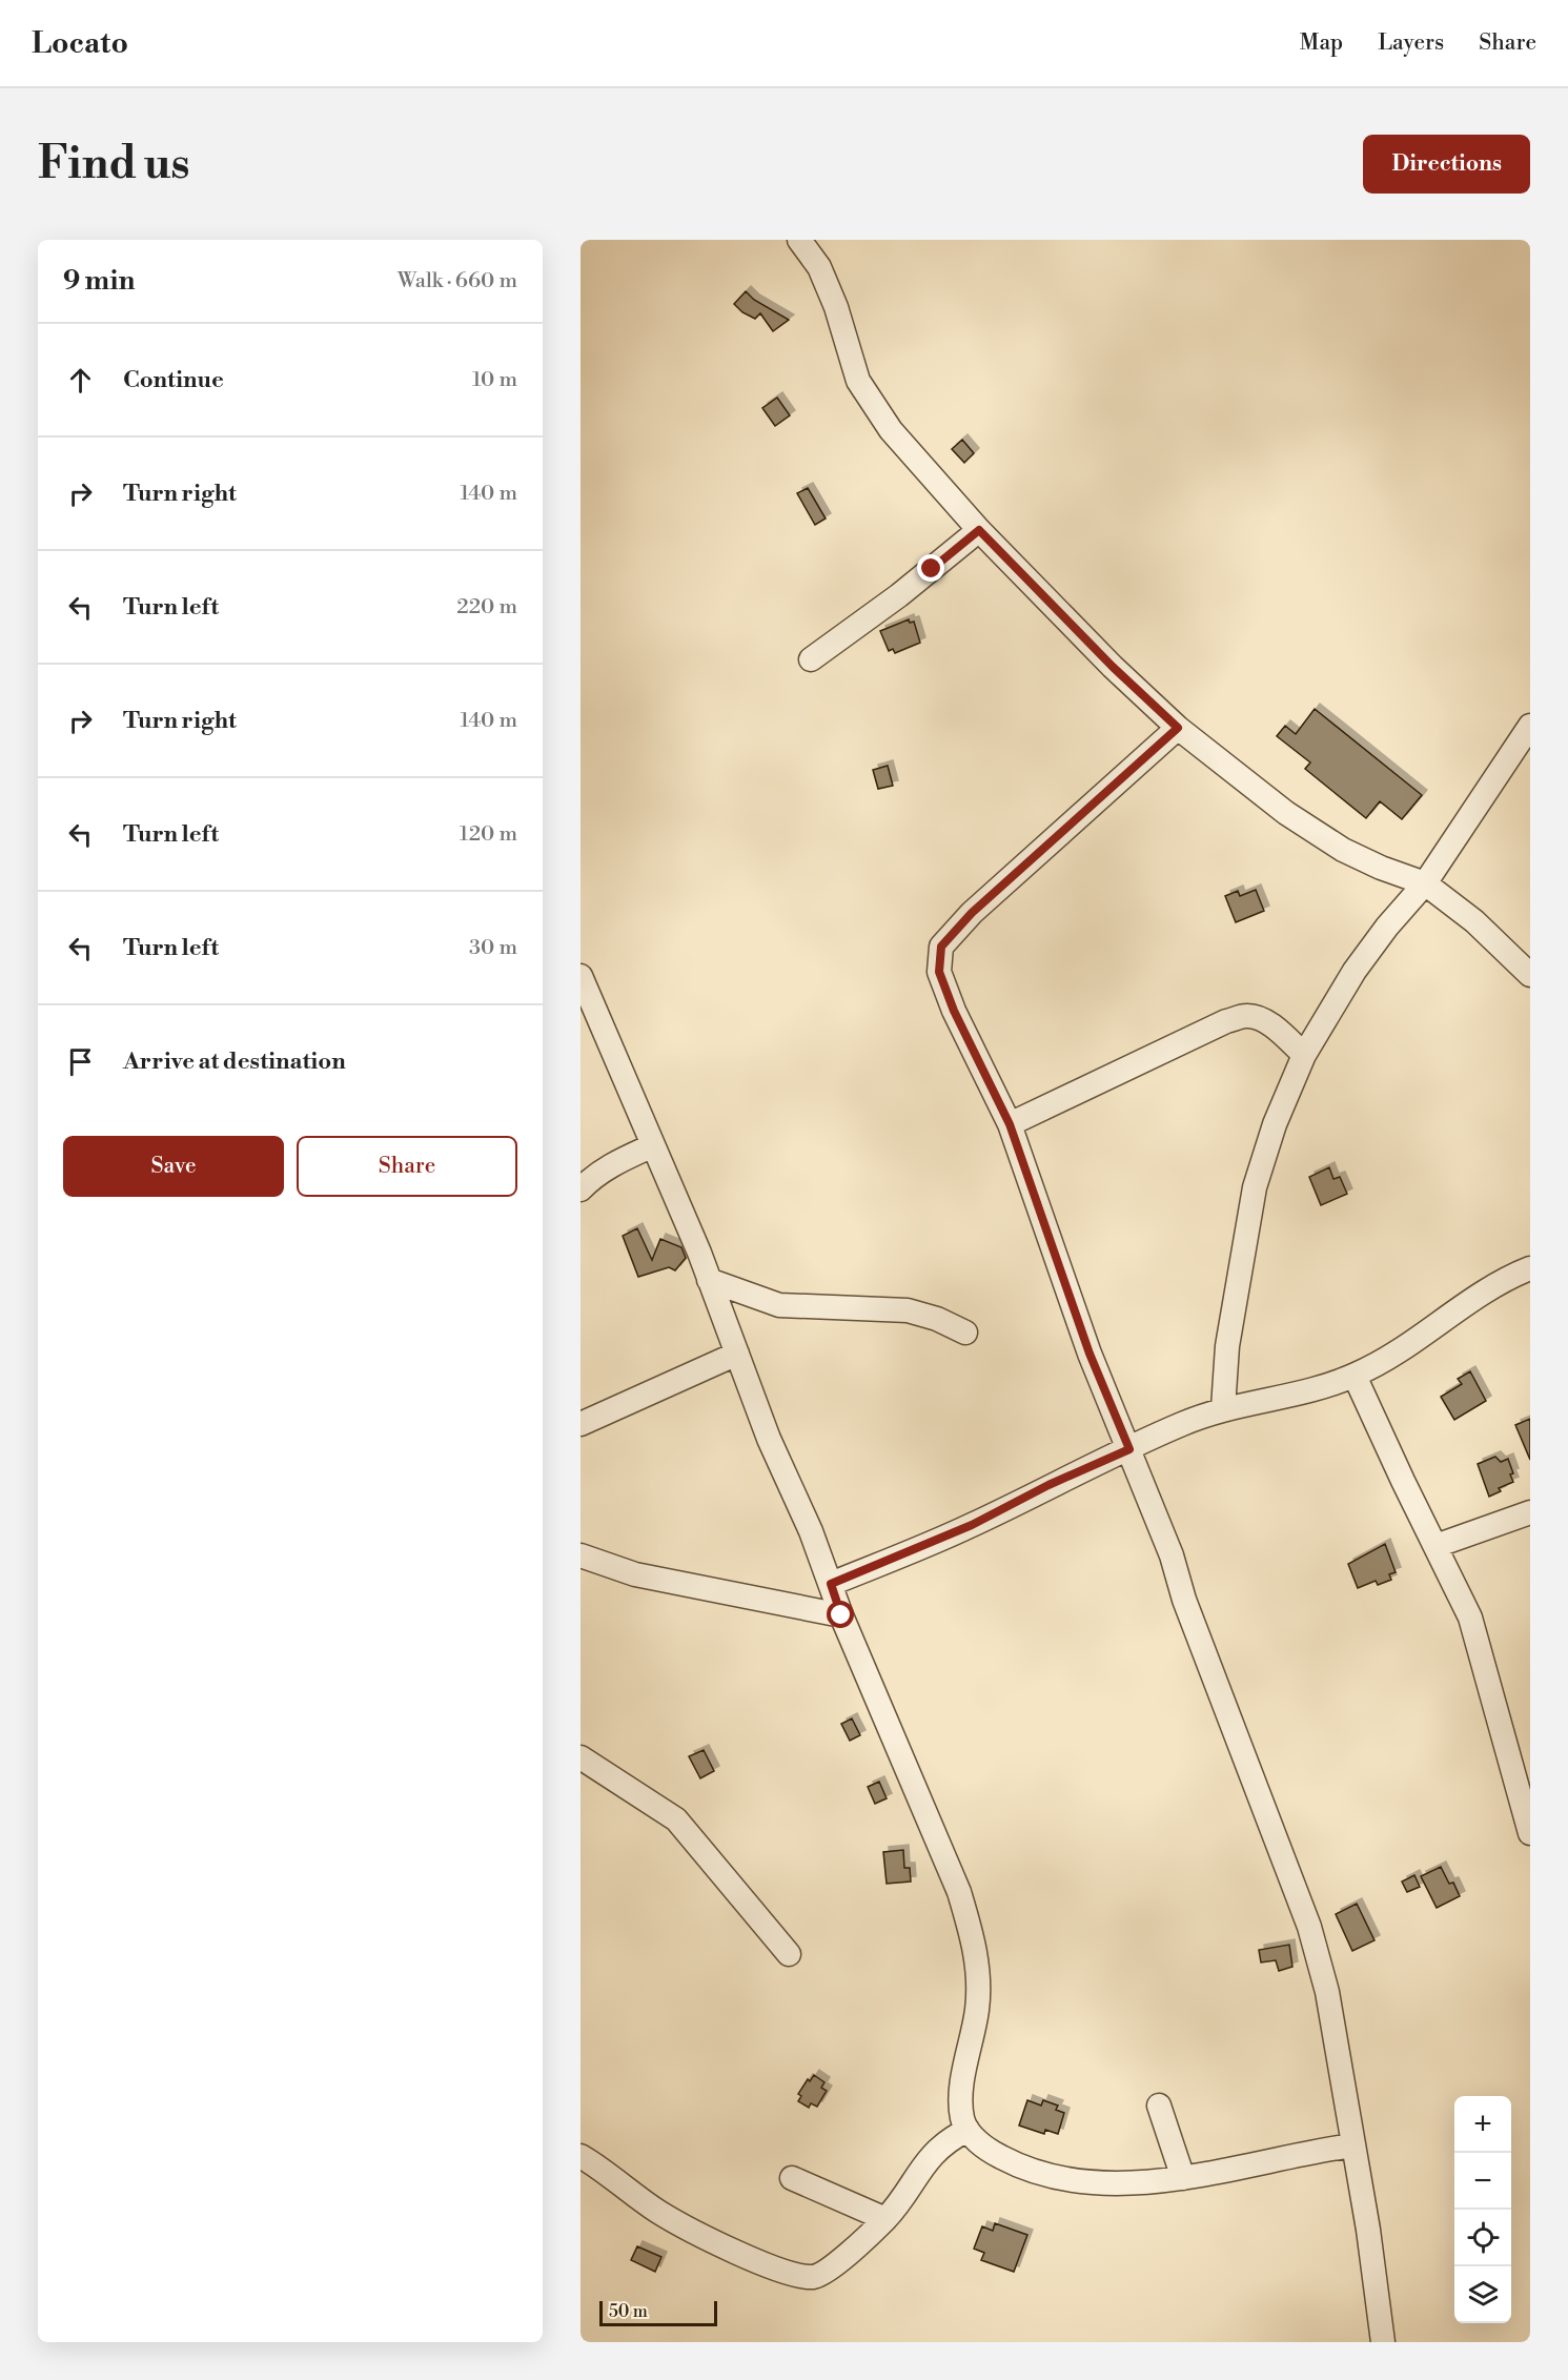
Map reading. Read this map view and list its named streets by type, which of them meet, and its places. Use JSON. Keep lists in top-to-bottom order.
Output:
{
  "scale_bar": "50 m",
  "page": {
    "header": "Locato",
    "nav": ["Map", "Layers", "Share"],
    "buttons": [
      "Directions",
      ["Save", "Share"]
    ],
    "title": "Find us",
    "heading": ["9 min", "Walk · 660 m"],
    "list": [
      ["Continue", "10 m"],
      ["Turn right", "140 m"],
      ["Turn left", "220 m"],
      ["Turn right", "140 m"],
      ["Turn left", "120 m"],
      ["Turn left", "30 m"],
      "Arrive at destination"
    ],
    "map_buttons": ["+", "−"],
    "scale": "50 m"
  }
}
